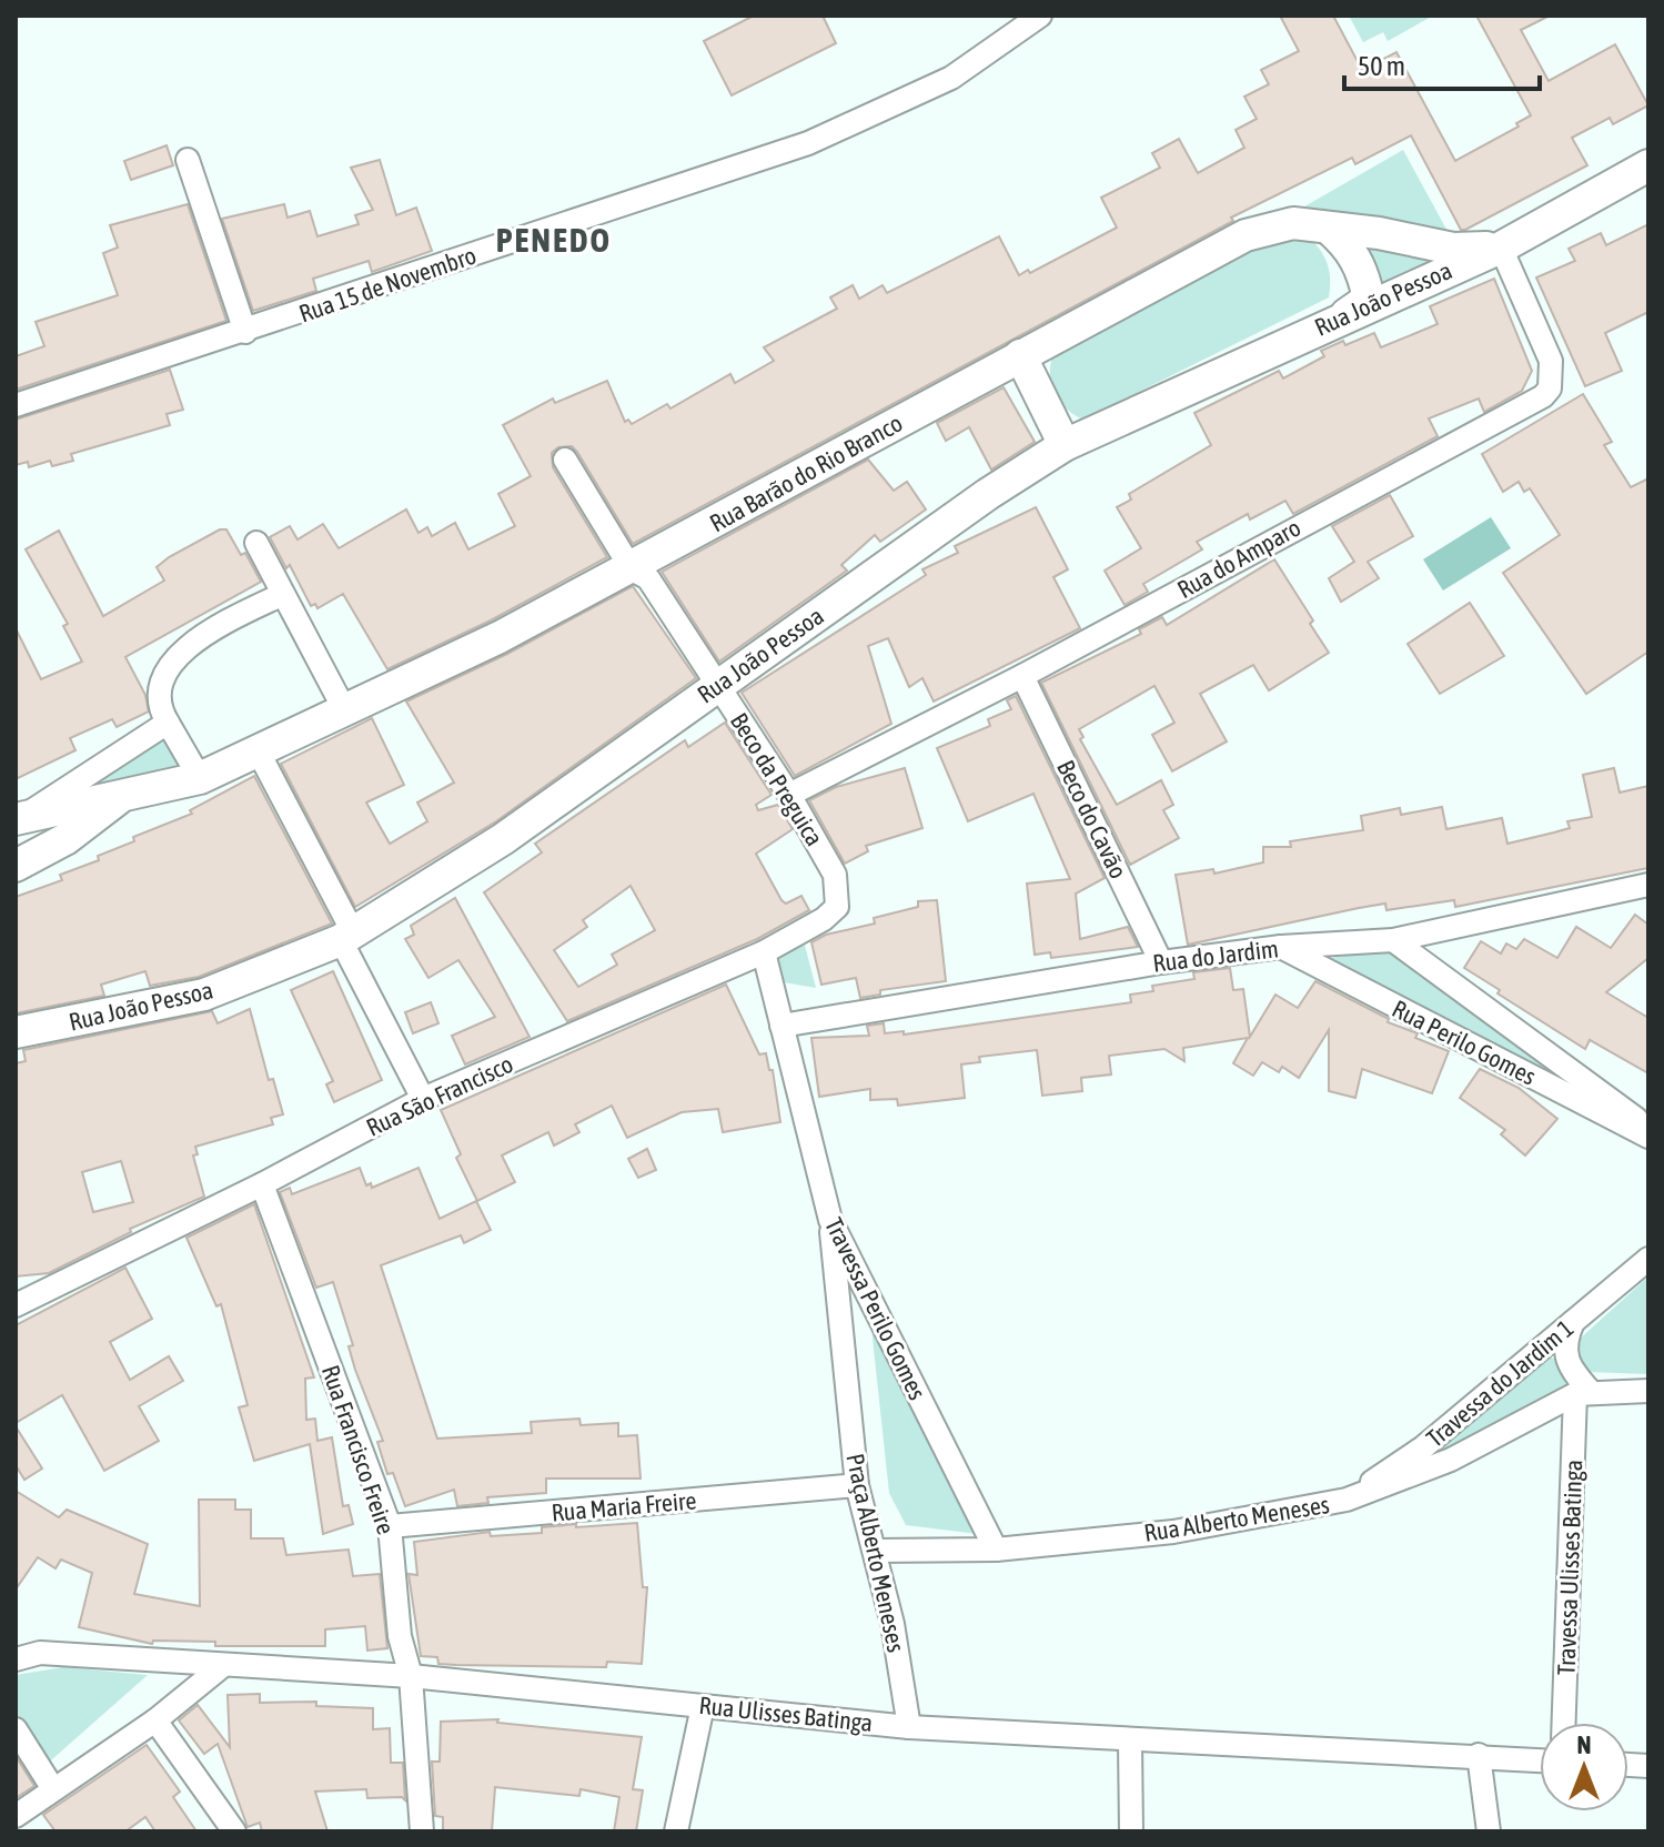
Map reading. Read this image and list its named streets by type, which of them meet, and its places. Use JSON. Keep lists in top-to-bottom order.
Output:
{
  "streets": {
    "main road": ["Rua João Pessoa", "Rua Barão do Rio Branco"],
    "street": [
      "Rua 15 de Novembro",
      "Rua do Amparo",
      "Beco da Preguica",
      "Beco do Cavão",
      "Rua do Jardim",
      "Rua Perilo Gomes",
      "Rua São Francisco",
      "Travessa Perilo Gomes",
      "Travessa do Jardim 1",
      "Rua Francisco Freire",
      "Rua Maria Freire",
      "Rua Alberto Meneses",
      "Praça Alberto Meneses",
      "Travessa Ulisses Batinga",
      "Rua Ulisses Batinga"
    ]
  },
  "crossings": [
    ["Rua João Pessoa", "Rua Barão do Rio Branco"],
    ["Rua João Pessoa", "Rua do Amparo"],
    ["Rua João Pessoa", "Beco da Preguica"],
    ["Rua Barão do Rio Branco", "Rua do Amparo"],
    ["Rua Barão do Rio Branco", "Beco da Preguica"],
    ["Rua do Amparo", "Beco da Preguica"],
    ["Rua do Amparo", "Beco do Cavão"],
    ["Beco da Preguica", "Rua São Francisco"],
    ["Beco do Cavão", "Rua do Jardim"],
    ["Rua do Jardim", "Rua Perilo Gomes"],
    ["Rua do Jardim", "Travessa Perilo Gomes"],
    ["Rua São Francisco", "Travessa Perilo Gomes"],
    ["Rua São Francisco", "Rua Francisco Freire"],
    ["Travessa Perilo Gomes", "Rua Alberto Meneses"],
    ["Travessa Perilo Gomes", "Praça Alberto Meneses"],
    ["Travessa do Jardim 1", "Rua Alberto Meneses"],
    ["Rua Francisco Freire", "Rua Maria Freire"],
    ["Rua Francisco Freire", "Rua Ulisses Batinga"],
    ["Rua Maria Freire", "Praça Alberto Meneses"],
    ["Rua Alberto Meneses", "Praça Alberto Meneses"],
    ["Rua Alberto Meneses", "Travessa Ulisses Batinga"],
    ["Praça Alberto Meneses", "Rua Ulisses Batinga"]
  ],
  "districts": ["PENEDO"],
  "scale_bar": "50 m",
  "north": "top"
}
